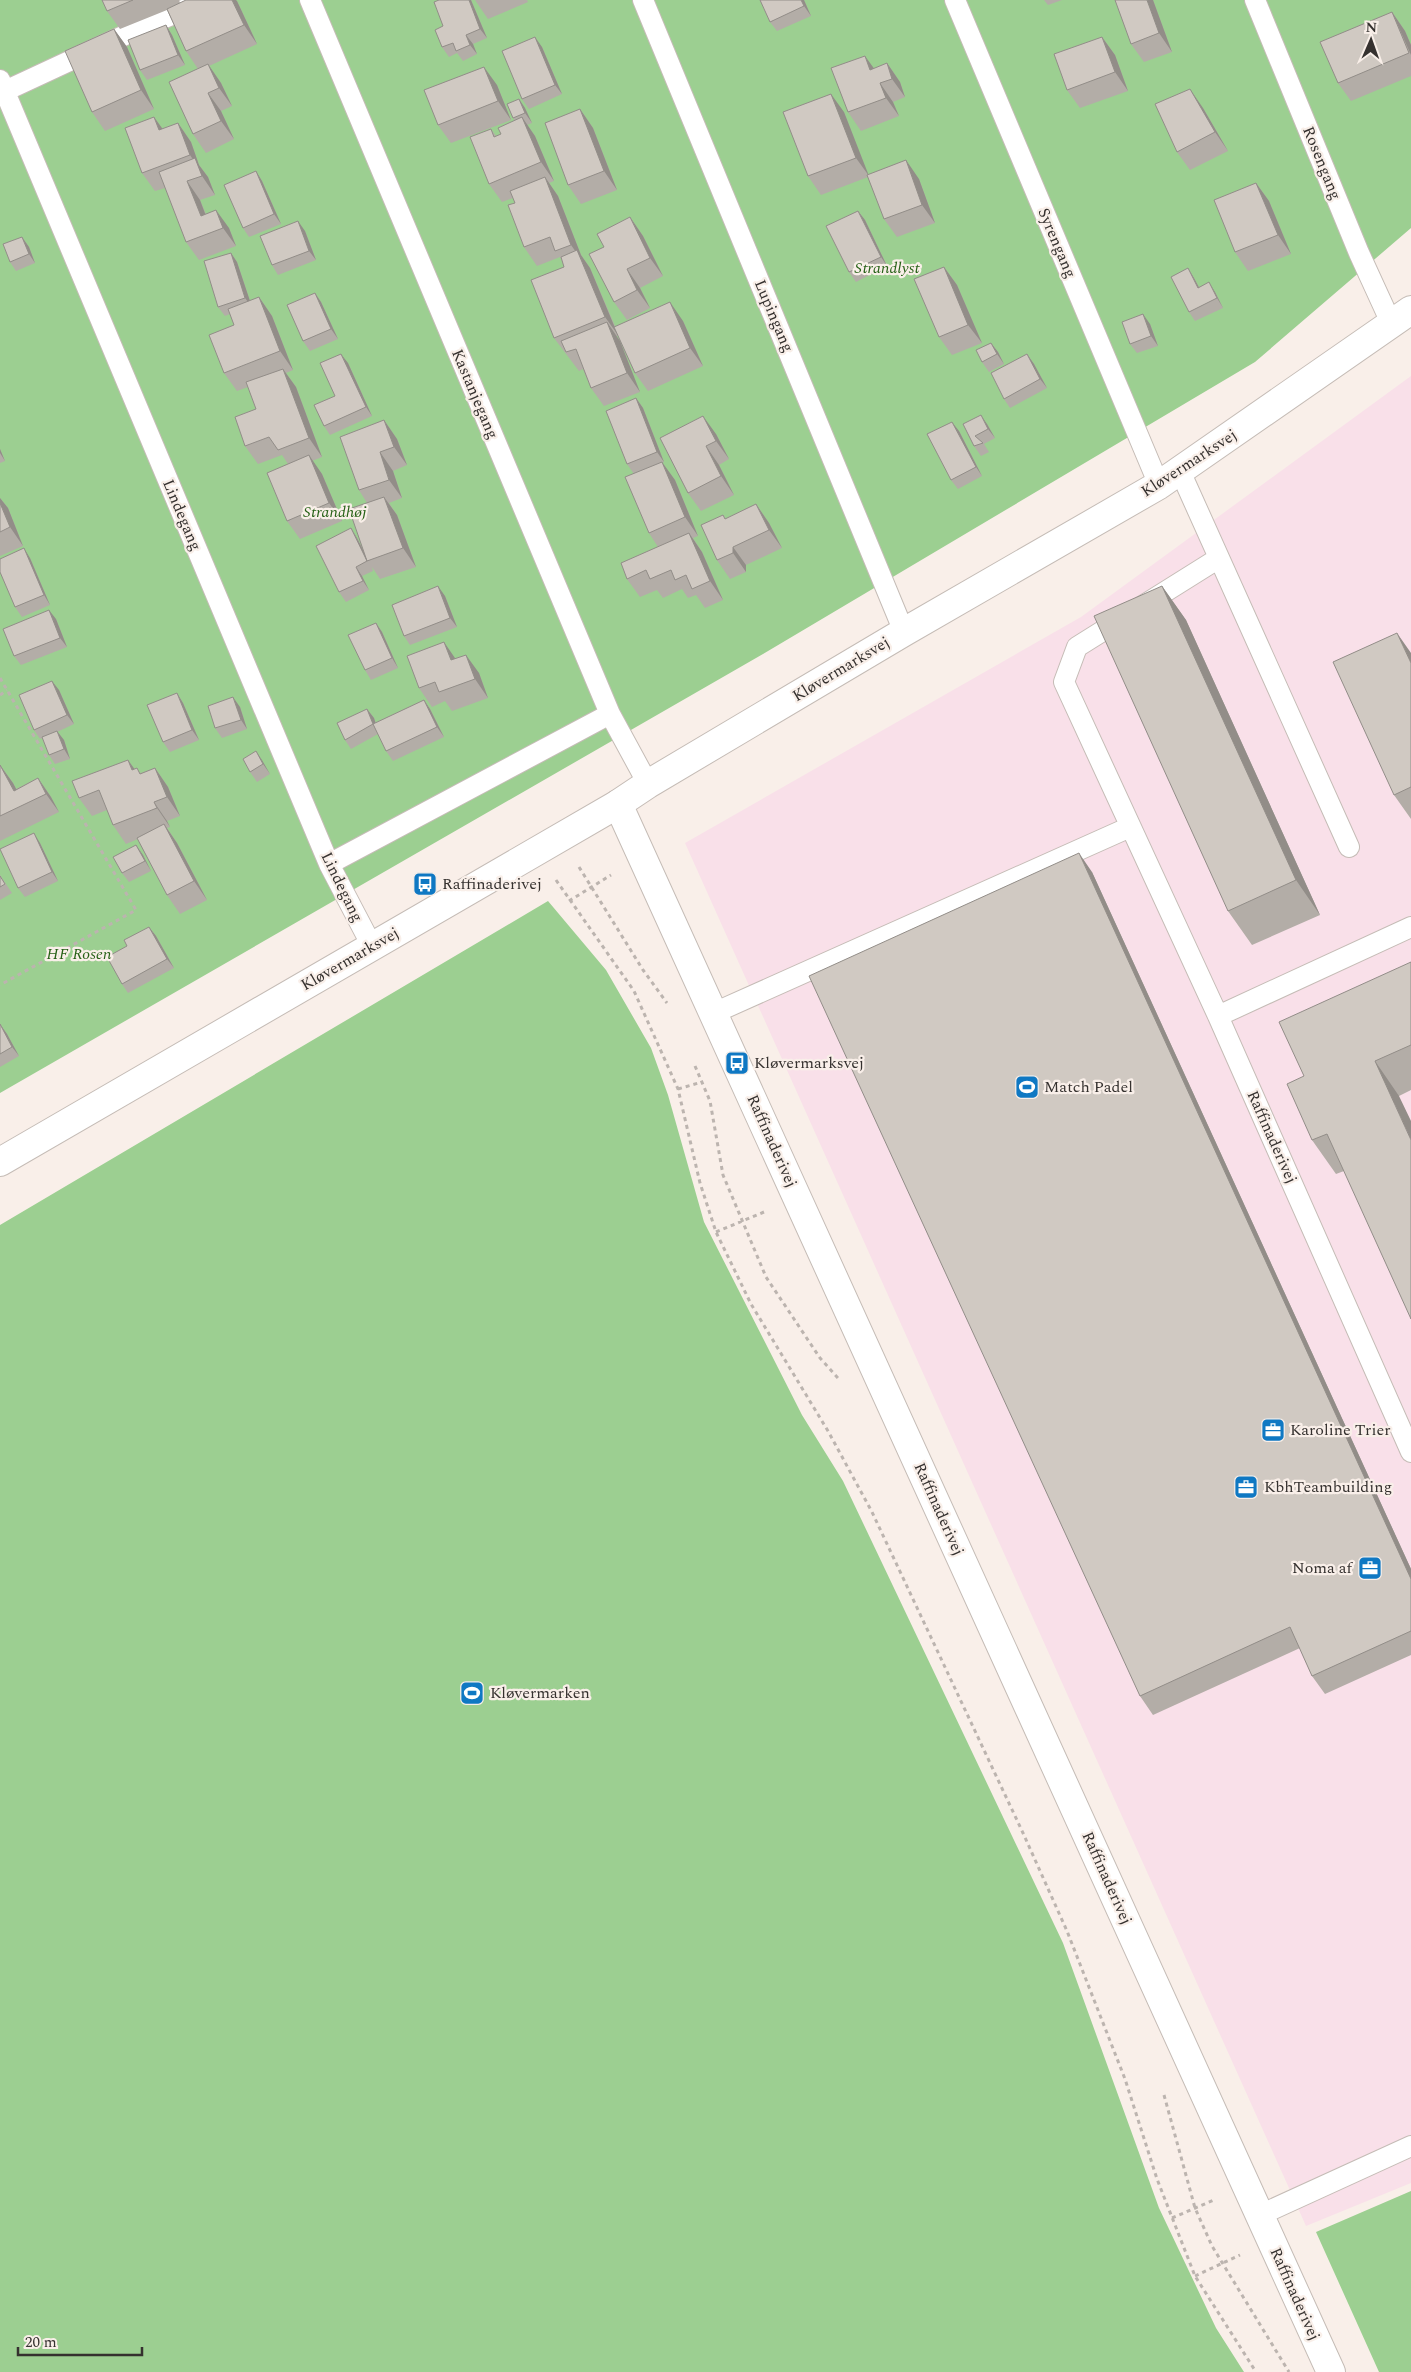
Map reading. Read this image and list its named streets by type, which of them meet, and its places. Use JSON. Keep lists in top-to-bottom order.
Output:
{
  "streets": {
    "street": ["Kløvermarksvej", "Raffinaderivej"],
    "lane": [
      "Rosengang",
      "Syrengang",
      "Lupingang",
      "Kastanjegang",
      "Lindegang"
    ]
  },
  "crossings": [
    ["Rosengang", "Kløvermarksvej"],
    ["Syrengang", "Kløvermarksvej"],
    ["Syrengang", "Raffinaderivej"],
    ["Lupingang", "Kløvermarksvej"],
    ["Kastanjegang", "Kløvermarksvej"],
    ["Kløvermarksvej", "Lindegang"],
    ["Kløvermarksvej", "Raffinaderivej"]
  ],
  "parks": ["Strandlyst", "Strandhøj", "HF Rosen"],
  "places": {
    "bus stop": ["Raffinaderivej", "Kløvermarksvej"],
    "sports": ["Match Padel", "Kløvermarken"],
    "office": ["Karoline Trier", "KbhTeambuilding", "Noma af"]
  },
  "scale_bar": "20 m",
  "north": "top"
}
